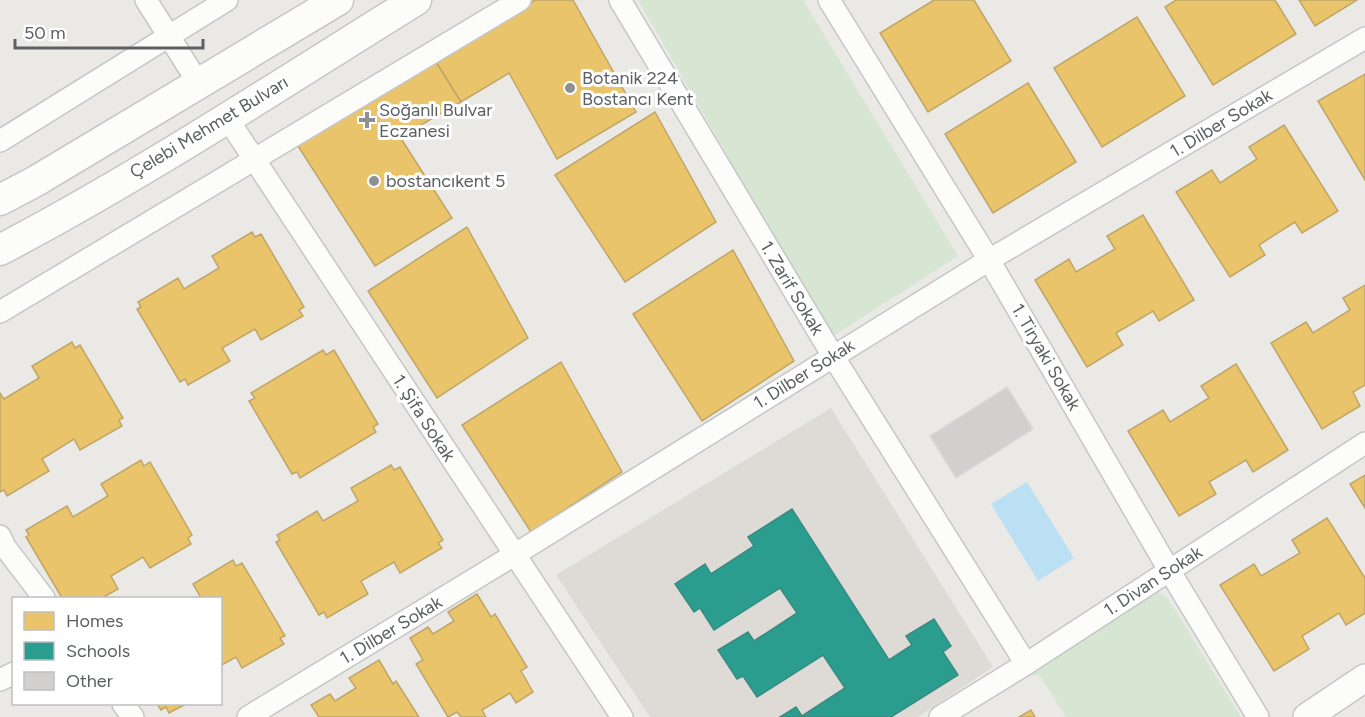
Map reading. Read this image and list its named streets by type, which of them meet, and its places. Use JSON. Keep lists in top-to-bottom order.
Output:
{
  "streets": {
    "main road": ["Çelebi Mehmet Bulvarı"],
    "street": [
      "1. Dilber Sokak",
      "1. Zarif Sokak",
      "1. Tiryaki Sokak",
      "1. Şifa Sokak",
      "1. Divan Sokak"
    ]
  },
  "crossings": [
    ["1. Dilber Sokak", "1. Zarif Sokak"],
    ["1. Dilber Sokak", "1. Tiryaki Sokak"],
    ["1. Dilber Sokak", "1. Şifa Sokak"],
    ["Çelebi Mehmet Bulvarı", "1. Şifa Sokak"],
    ["1. Zarif Sokak", "1. Divan Sokak"],
    ["1. Tiryaki Sokak", "1. Divan Sokak"]
  ],
  "places": {
    "other": ["Botanik 224 Bostancı Kent", "bostancıkent 5"],
    "health": ["Soğanlı Bulvar Eczanesi"]
  },
  "legend": ["Homes", "Schools", "Other"],
  "scale_bar": "50 m"
}
